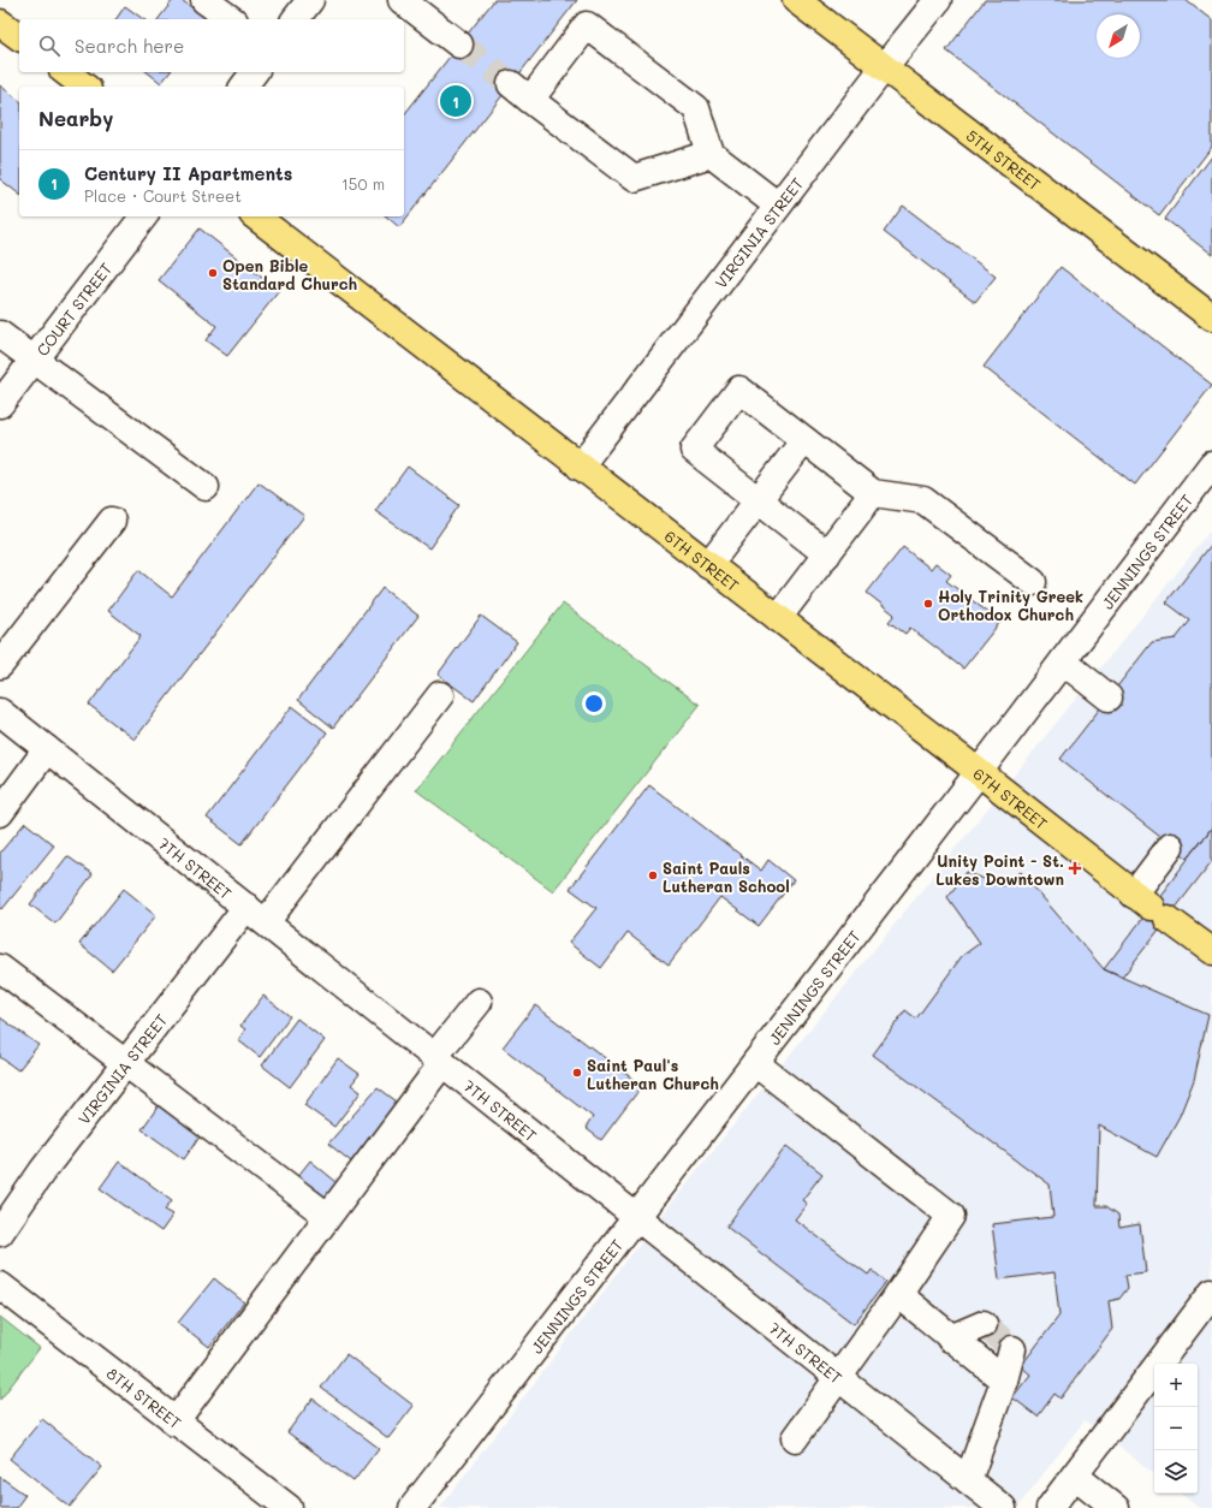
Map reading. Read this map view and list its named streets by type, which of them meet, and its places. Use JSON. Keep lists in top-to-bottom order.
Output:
{
  "streets": {
    "main road": ["5TH STREET", "6TH STREET"],
    "street": [
      "VIRGINIA STREET",
      "COURT STREET",
      "JENNINGS STREET",
      "7TH STREET",
      "8TH STREET"
    ]
  },
  "crossings": [
    ["5TH STREET", "VIRGINIA STREET"],
    ["VIRGINIA STREET", "6TH STREET"],
    ["VIRGINIA STREET", "7TH STREET"],
    ["JENNINGS STREET", "6TH STREET"],
    ["JENNINGS STREET", "7TH STREET"]
  ],
  "places": {
    "other": [
      "Open Bible Standard Church",
      "Holy Trinity Greek Orthodox Church",
      "Saint Pauls Lutheran School",
      "Saint Paul's Lutheran Church"
    ],
    "health": ["Unity Point - St. Lukes Downtown"]
  },
  "north": "bottom left",
  "page": {
    "search": "Search here",
    "pins": "1",
    "heading": "Nearby",
    "list": [
      {
        "mark": "1",
        "name": "Century II Apartments",
        "note": "Place · Court Street",
        "value": "150 m"
      }
    ],
    "map_buttons": ["+", "−"]
  }
}
